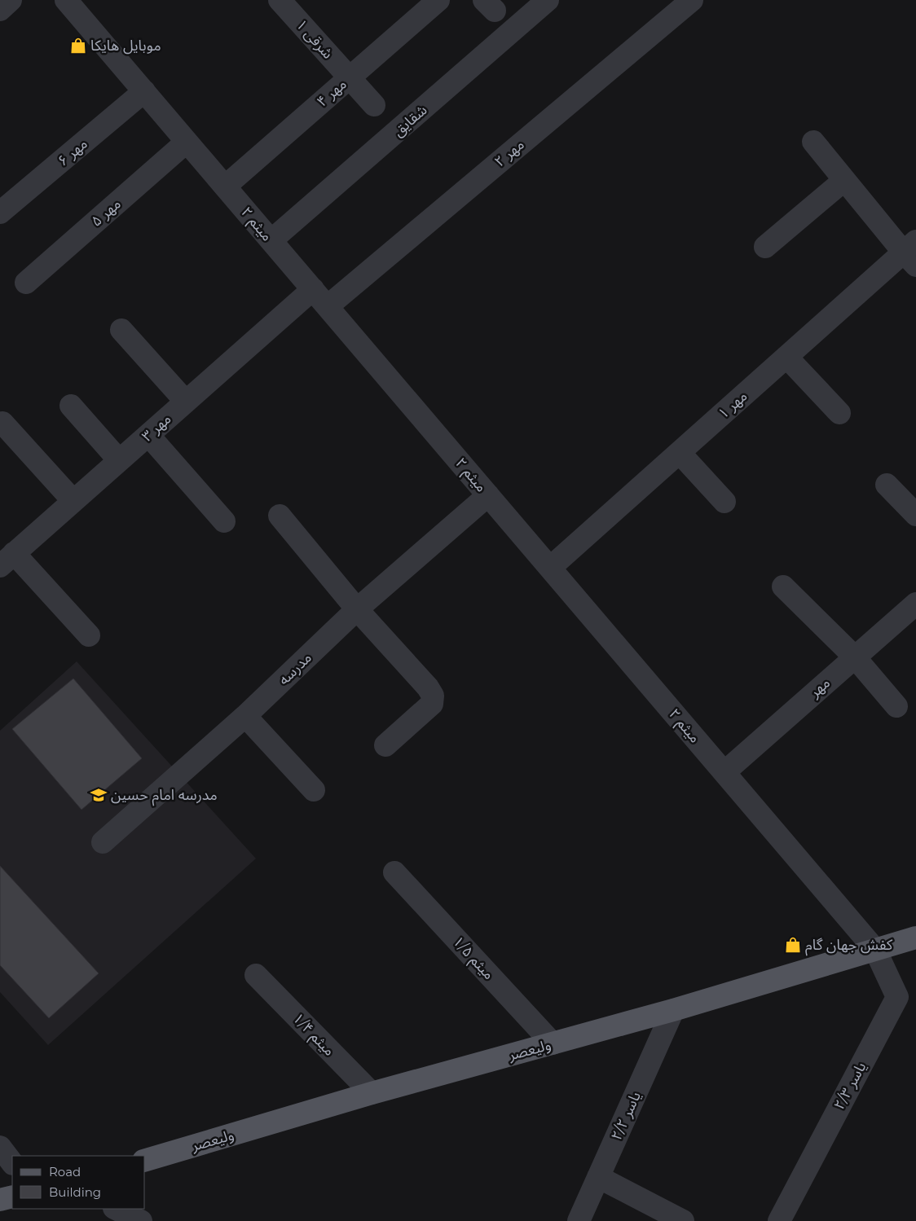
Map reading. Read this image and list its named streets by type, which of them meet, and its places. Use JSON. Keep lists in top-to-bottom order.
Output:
{
  "streets": {
    "main road": ["ولیعصر"],
    "street": [
      "۱ شرقی",
      "مهر ۴",
      "شقایق",
      "مهر ۶",
      "مهر ۲",
      "مهر ۵",
      "میثم ۲",
      "مهر ۱",
      "مهر ۳",
      "مدرسه",
      "مهر",
      "میثم ۱/۵",
      "میثم ۱/۴",
      "یاسر ۲/۳",
      "یاسر ۲/۲"
    ]
  },
  "crossings": [
    ["۱ شرقی", "مهر ۴"],
    ["مهر ۴", "میثم ۲"],
    ["شقایق", "میثم ۲"],
    ["مهر ۶", "میثم ۲"],
    ["مهر ۲", "میثم ۲"],
    ["مهر ۵", "میثم ۲"],
    ["میثم ۲", "مهر ۱"],
    ["میثم ۲", "مهر ۳"],
    ["میثم ۲", "مدرسه"],
    ["میثم ۲", "مهر"],
    ["میثم ۲", "ولیعصر"],
    ["میثم ۲", "یاسر ۲/۳"],
    ["میثم ۱/۵", "ولیعصر"],
    ["میثم ۱/۴", "ولیعصر"],
    ["ولیعصر", "یاسر ۲/۳"],
    ["ولیعصر", "یاسر ۲/۲"]
  ],
  "places": {
    "shop": ["موبایل هایکا", "کفش جهان گام"],
    "school or university": ["مدرسه امام حسین"]
  },
  "legend": ["Road", "Building"]
}
